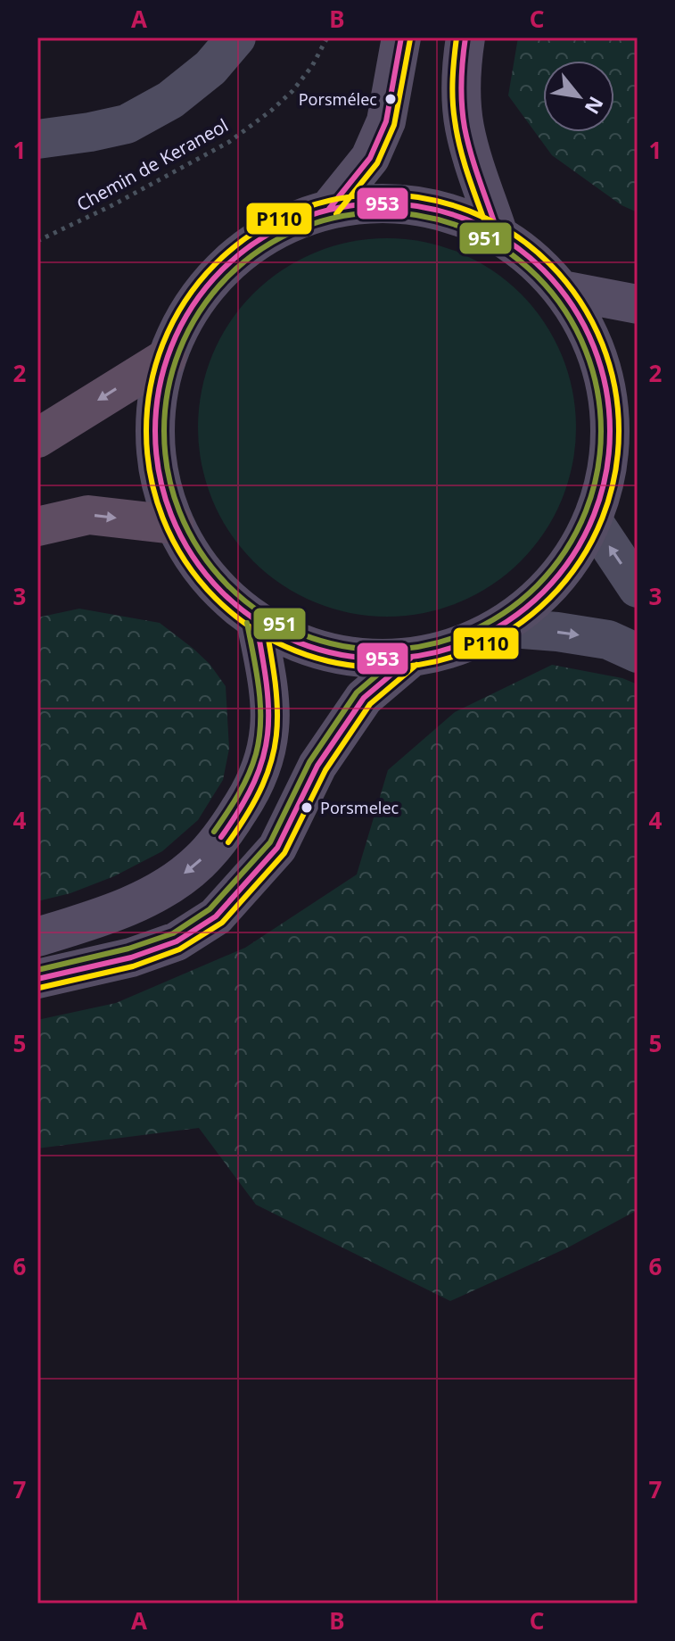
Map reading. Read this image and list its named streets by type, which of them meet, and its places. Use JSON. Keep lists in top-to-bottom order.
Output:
{
  "streets": {
    "path": ["Chemin de Keraneol"]
  },
  "places": ["Porsmélec", "Porsmelec"],
  "lines": ["transit line 953", "transit line P110", "transit line 951"],
  "north": "bottom right",
  "grid": {
    "columns": ["A", "B", "C"],
    "rows": [
      "1",
      "2",
      "3",
      "4",
      "5",
      "6",
      "7"
    ]
  }
}
